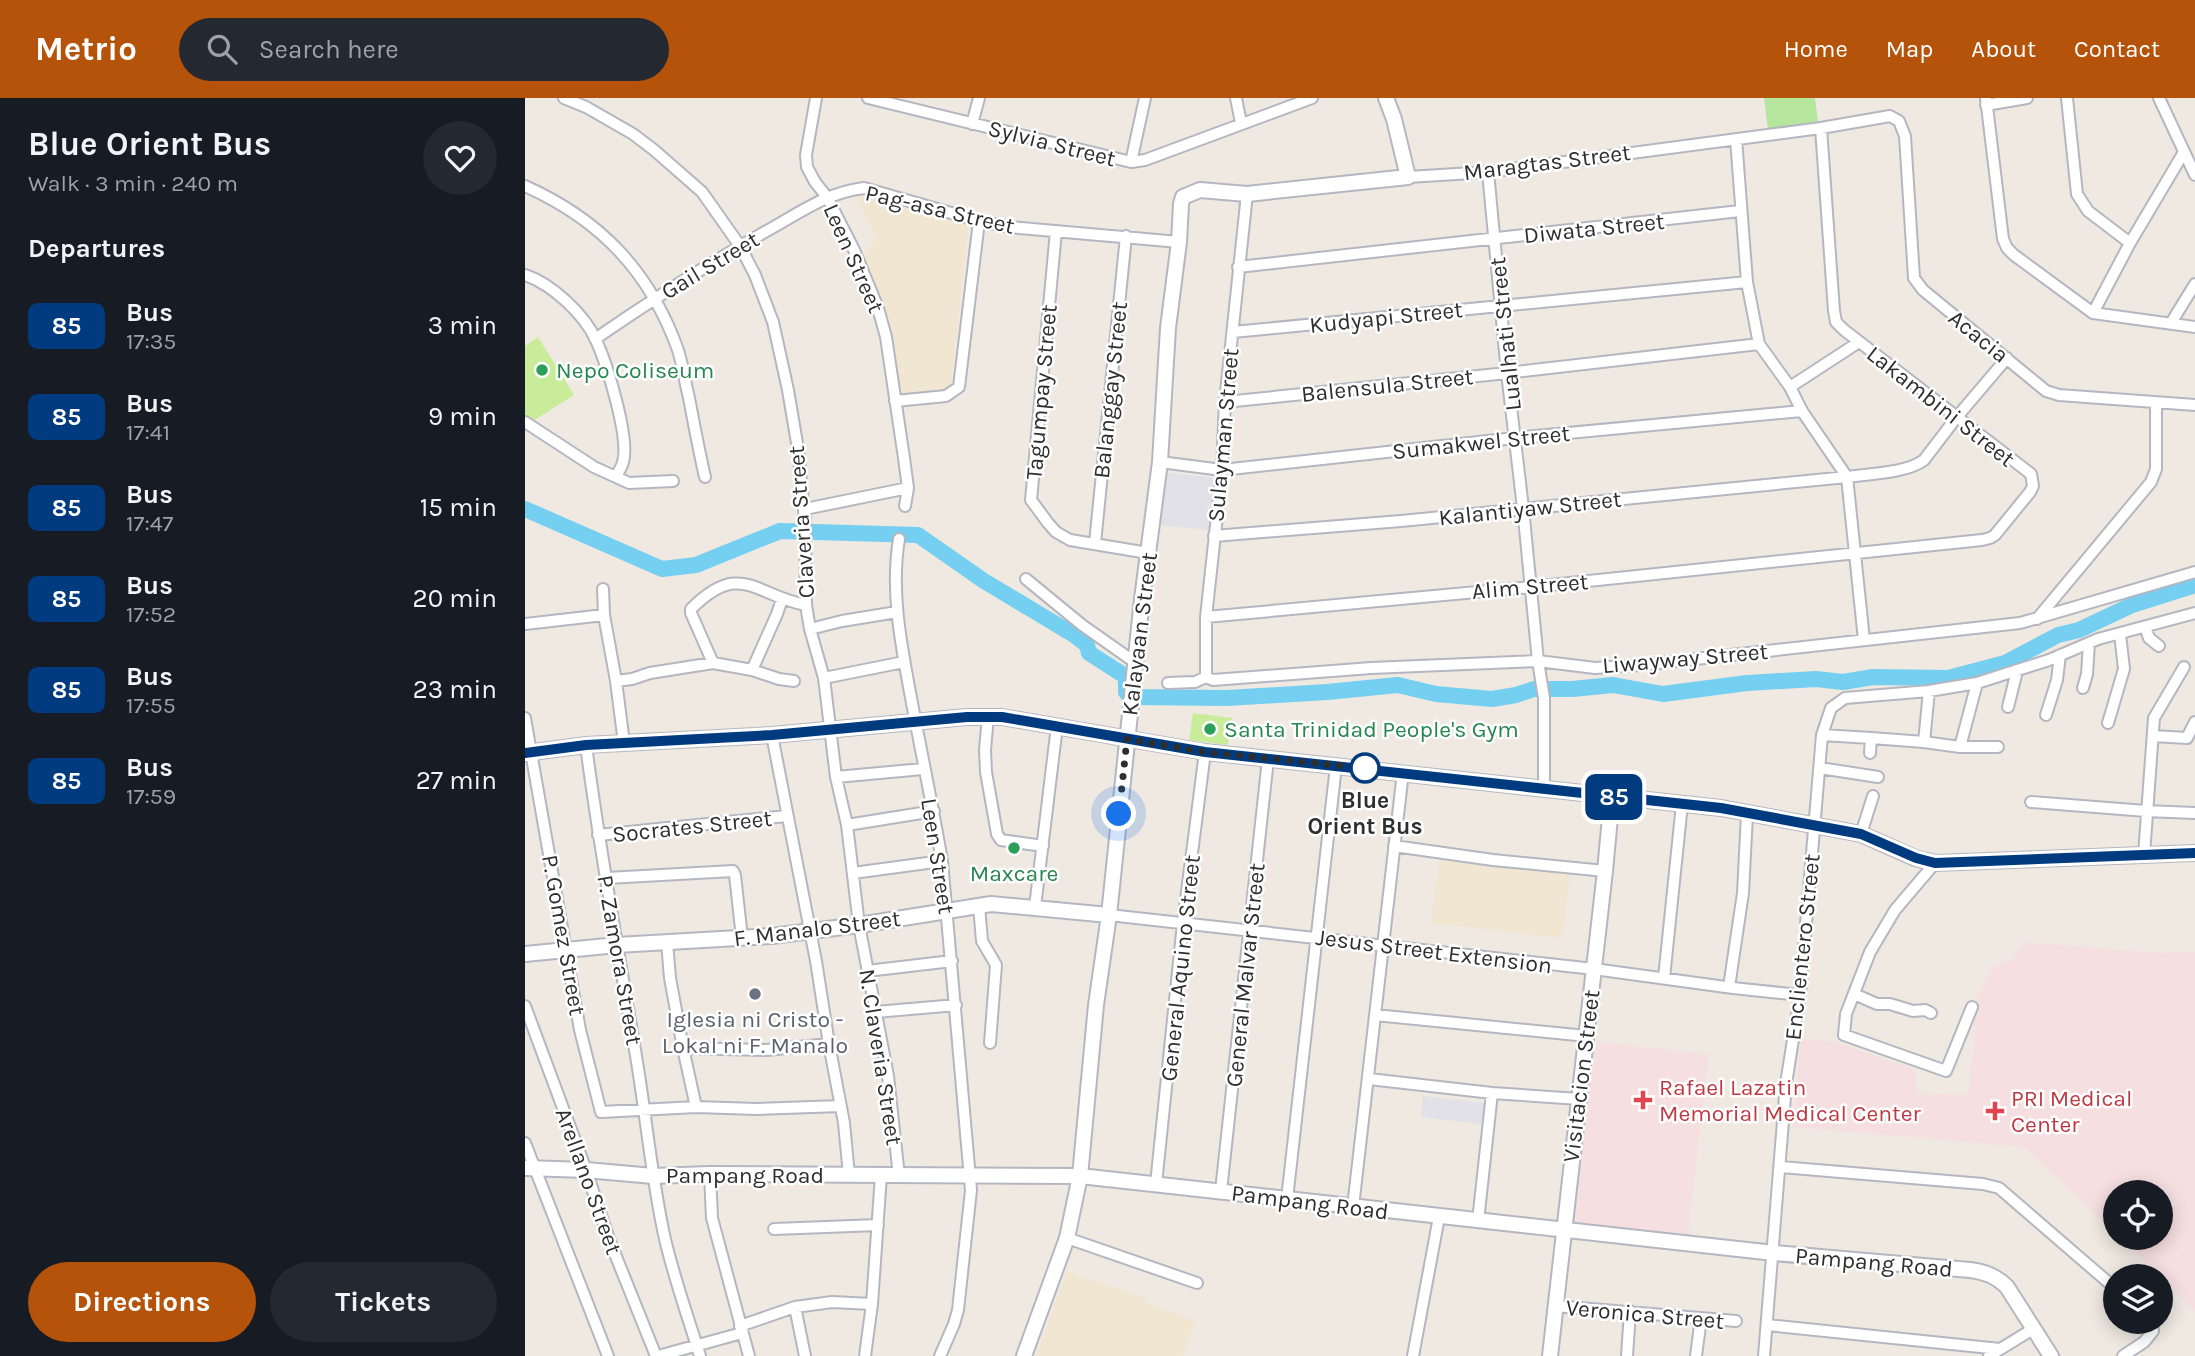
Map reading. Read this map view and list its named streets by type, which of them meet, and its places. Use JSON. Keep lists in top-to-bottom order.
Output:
{
  "streets": {
    "street": [
      "Sylvia Street",
      "Maragtas Street",
      "Pag-asa Street",
      "Diwata Street",
      "Leen Street",
      "Gail Street",
      "Kudyapi Street",
      "Lualhati Street",
      "Acacia",
      "Balensula Street",
      "Balanggay Street",
      "Tagumpay Street",
      "Lakambini Street",
      "Sulayman Street",
      "Sumakwel Street",
      "Kalantiyaw Street",
      "Claveria Street",
      "Alim Street",
      "Kalayaan Street",
      "Liwayway Street",
      "Socrates Street",
      "F. Manalo Street",
      "P. Gomez Street",
      "Enclientero Street",
      "Jesus Street Extension",
      "P. Zamora Street",
      "General Aquino Street",
      "General Malvar Street",
      "N. Claveria Street",
      "Visitacion Street",
      "Pampang Road",
      "Arellano Street",
      "Veronica Street"
    ]
  },
  "crossings": [
    ["Maragtas Street", "Lualhati Street"],
    ["Maragtas Street", "Acacia"],
    ["Maragtas Street", "Lakambini Street"],
    ["Maragtas Street", "Sulayman Street"],
    ["Maragtas Street", "Kalayaan Street"],
    ["Pag-asa Street", "Leen Street"],
    ["Pag-asa Street", "Gail Street"],
    ["Pag-asa Street", "Balanggay Street"],
    ["Pag-asa Street", "Tagumpay Street"],
    ["Pag-asa Street", "Kalayaan Street"],
    ["Diwata Street", "Lualhati Street"],
    ["Diwata Street", "Sulayman Street"],
    ["Leen Street", "Gail Street"],
    ["Leen Street", "F. Manalo Street"],
    ["Leen Street", "Pampang Road"],
    ["Gail Street", "Claveria Street"],
    ["Kudyapi Street", "Lualhati Street"],
    ["Kudyapi Street", "Sulayman Street"],
    ["Lualhati Street", "Balensula Street"],
    ["Lualhati Street", "Sumakwel Street"],
    ["Lualhati Street", "Kalantiyaw Street"],
    ["Lualhati Street", "Alim Street"],
    ["Lualhati Street", "Liwayway Street"],
    ["Acacia", "Kalantiyaw Street"],
    ["Balensula Street", "Sulayman Street"],
    ["Balanggay Street", "Tagumpay Street"],
    ["Tagumpay Street", "Kalayaan Street"],
    ["Lakambini Street", "Kalantiyaw Street"],
    ["Lakambini Street", "Alim Street"],
    ["Sulayman Street", "Sumakwel Street"],
    ["Sulayman Street", "Kalantiyaw Street"],
    ["Sulayman Street", "Alim Street"],
    ["Sulayman Street", "Liwayway Street"],
    ["Sumakwel Street", "Kalayaan Street"],
    ["Claveria Street", "N. Claveria Street"],
    ["Kalayaan Street", "F. Manalo Street"],
    ["Kalayaan Street", "Jesus Street Extension"],
    ["Kalayaan Street", "Pampang Road"],
    ["Socrates Street", "P. Zamora Street"],
    ["F. Manalo Street", "P. Gomez Street"],
    ["F. Manalo Street", "Jesus Street Extension"],
    ["F. Manalo Street", "P. Zamora Street"],
    ["F. Manalo Street", "N. Claveria Street"],
    ["P. Gomez Street", "P. Zamora Street"],
    ["Enclientero Street", "Jesus Street Extension"],
    ["Enclientero Street", "Pampang Road"],
    ["Jesus Street Extension", "General Aquino Street"],
    ["Jesus Street Extension", "General Malvar Street"],
    ["Jesus Street Extension", "Visitacion Street"],
    ["P. Zamora Street", "Pampang Road"],
    ["General Aquino Street", "Pampang Road"],
    ["General Malvar Street", "Pampang Road"],
    ["N. Claveria Street", "Pampang Road"],
    ["Visitacion Street", "Pampang Road"],
    ["Visitacion Street", "Veronica Street"],
    ["Pampang Road", "Arellano Street"]
  ],
  "places": {
    "other": [
      "Nepo Coliseum",
      "Santa Trinidad People's Gym",
      "Blue Orient Bus",
      "Maxcare",
      "Iglesia ni Cristo - Lokal ni F. Manalo"
    ],
    "health": ["Rafael Lazatin Memorial Medical Center", "PRI Medical Center"]
  },
  "lines": ["bus line 85"],
  "page": {
    "header": "Metrio",
    "search": "Search here",
    "nav": [
      "Home",
      "Map",
      "About",
      "Contact"
    ],
    "heading": [
      ["Blue Orient Bus", "Walk · 3 min · 240 m"],
      "Departures"
    ],
    "on_map": "85",
    "list": [
      {
        "mark": "85",
        "name": "Bus",
        "note": "17:35",
        "value": "3 min"
      },
      {
        "mark": "85",
        "name": "Bus",
        "note": "17:41",
        "value": "9 min"
      },
      {
        "mark": "85",
        "name": "Bus",
        "note": "17:47",
        "value": "15 min"
      },
      {
        "mark": "85",
        "name": "Bus",
        "note": "17:52",
        "value": "20 min"
      },
      {
        "mark": "85",
        "name": "Bus",
        "note": "17:55",
        "value": "23 min"
      },
      {
        "mark": "85",
        "name": "Bus",
        "note": "17:59",
        "value": "27 min"
      }
    ],
    "buttons": ["Directions", "Tickets"]
  }
}
